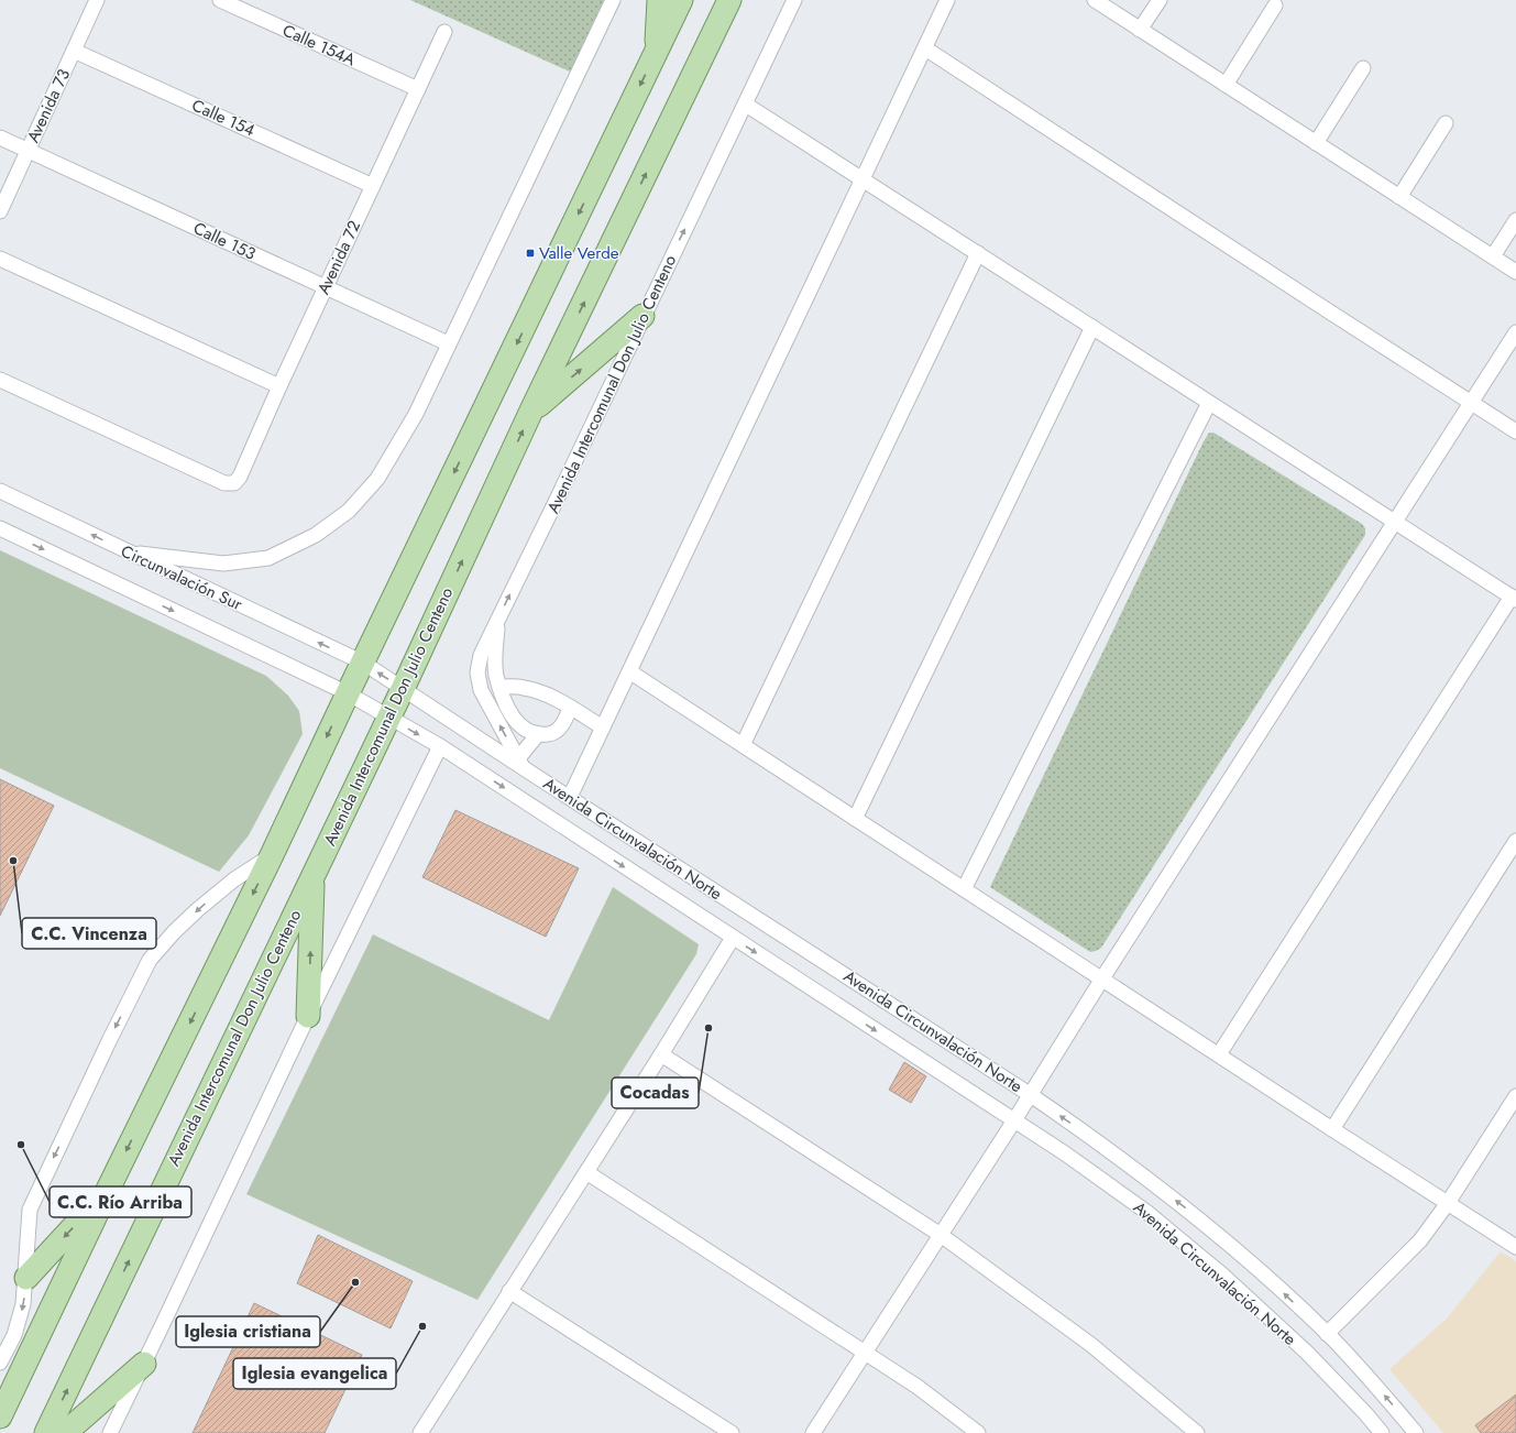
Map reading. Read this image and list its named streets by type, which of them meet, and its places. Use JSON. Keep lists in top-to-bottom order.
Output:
{
  "streets": {
    "main road": ["Avenida Intercomunal Don Julio Centeno"],
    "street": [
      "Calle 154A",
      "Avenida 73",
      "Calle 154",
      "Calle 153",
      "Avenida 72",
      "Circunvalación Sur",
      "Avenida Circunvalación Norte"
    ]
  },
  "crossings": [
    ["Calle 154A", "Avenida 72"],
    ["Avenida 73", "Calle 154"],
    ["Avenida 73", "Calle 153"],
    ["Calle 154", "Avenida 72"],
    ["Calle 153", "Avenida 72"],
    ["Avenida Intercomunal Don Julio Centeno", "Circunvalación Sur"],
    ["Avenida Intercomunal Don Julio Centeno", "Avenida Circunvalación Norte"],
    ["Circunvalación Sur", "Avenida Circunvalación Norte"]
  ],
  "places": {
    "transit": ["Valle Verde"],
    "other": [
      "C.C. Vincenza",
      "Cocadas",
      "C.C. Río Arriba",
      "Iglesia cristiana",
      "Iglesia evangelica"
    ]
  }
}
